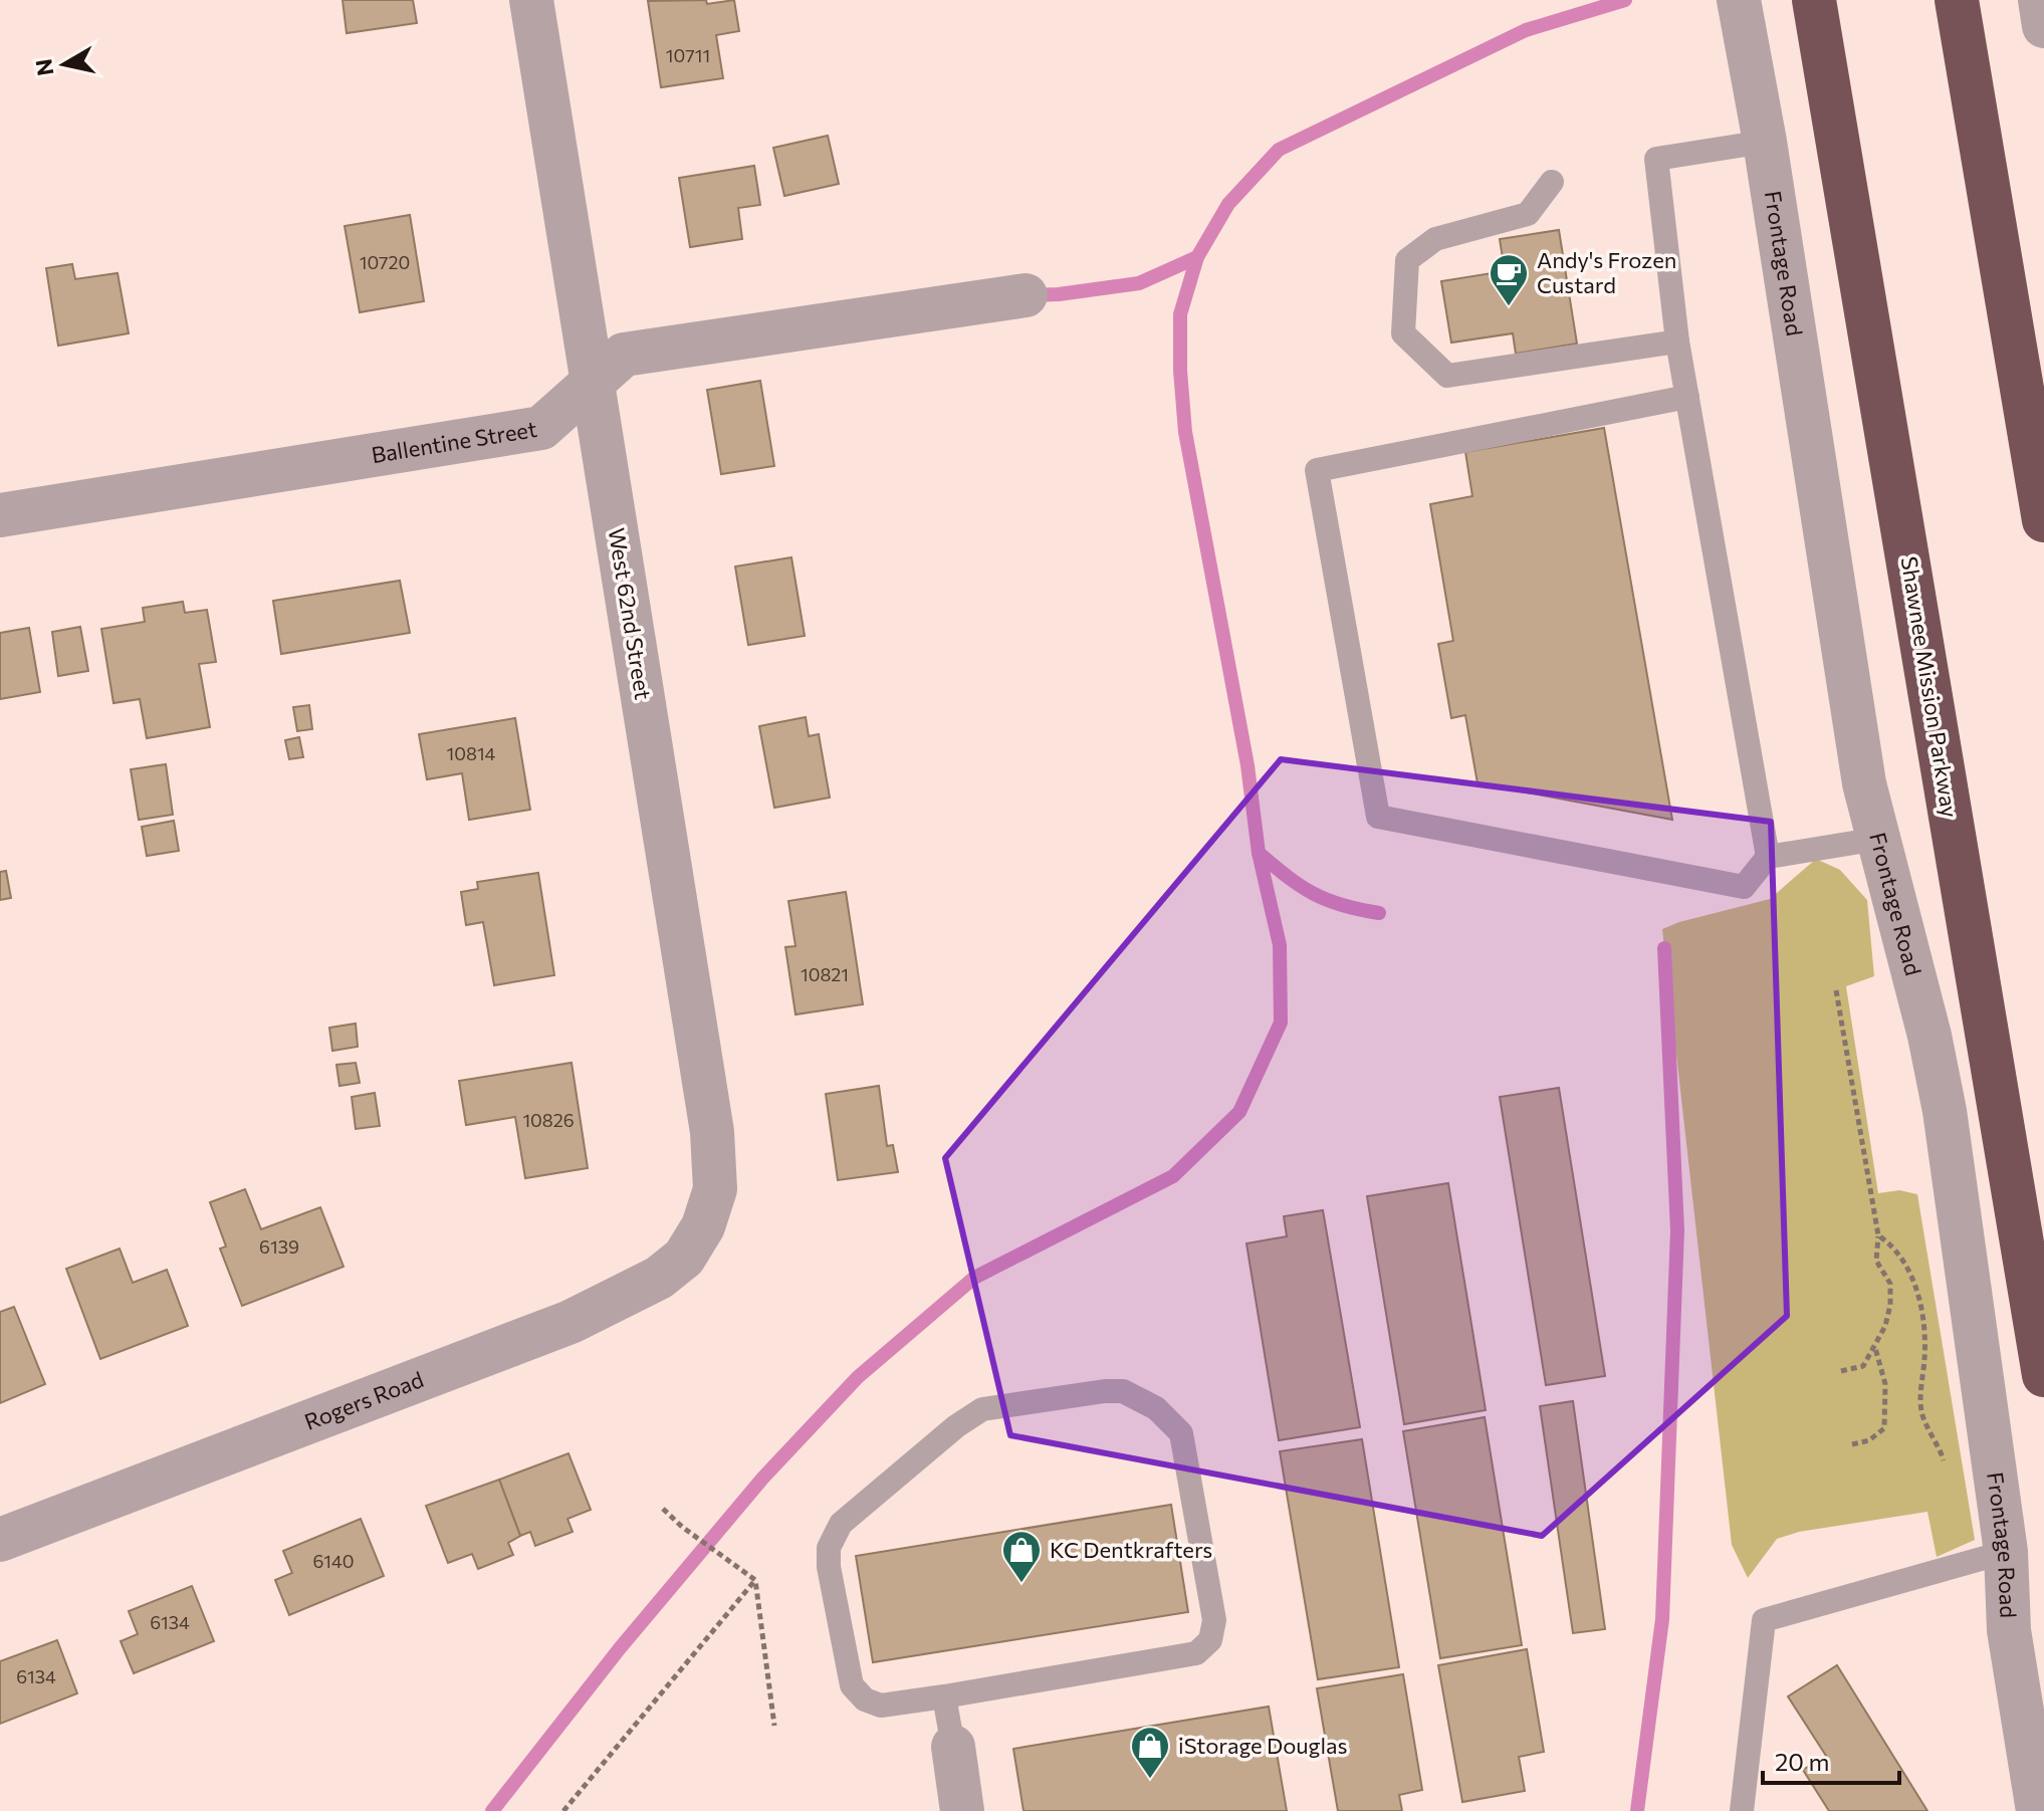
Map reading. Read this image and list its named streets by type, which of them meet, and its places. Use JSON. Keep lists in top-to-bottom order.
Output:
{
  "streets": {
    "highway": ["Shawnee Mission Parkway"],
    "street": [
      "Frontage Road",
      "Ballentine Street",
      "West 62nd Street",
      "Rogers Road"
    ]
  },
  "crossings": [
    ["Ballentine Street", "West 62nd Street"],
    ["West 62nd Street", "Rogers Road"]
  ],
  "places": {
    "cafe": ["Andy's Frozen Custard"],
    "shop": ["KC Dentkrafters", "iStorage Douglas"]
  },
  "house_numbers": [
    "10711",
    "10720",
    "10814",
    "10821",
    "10826",
    "6139",
    "6140",
    "6134",
    "6134"
  ],
  "scale_bar": "20 m",
  "north": "left"
}
